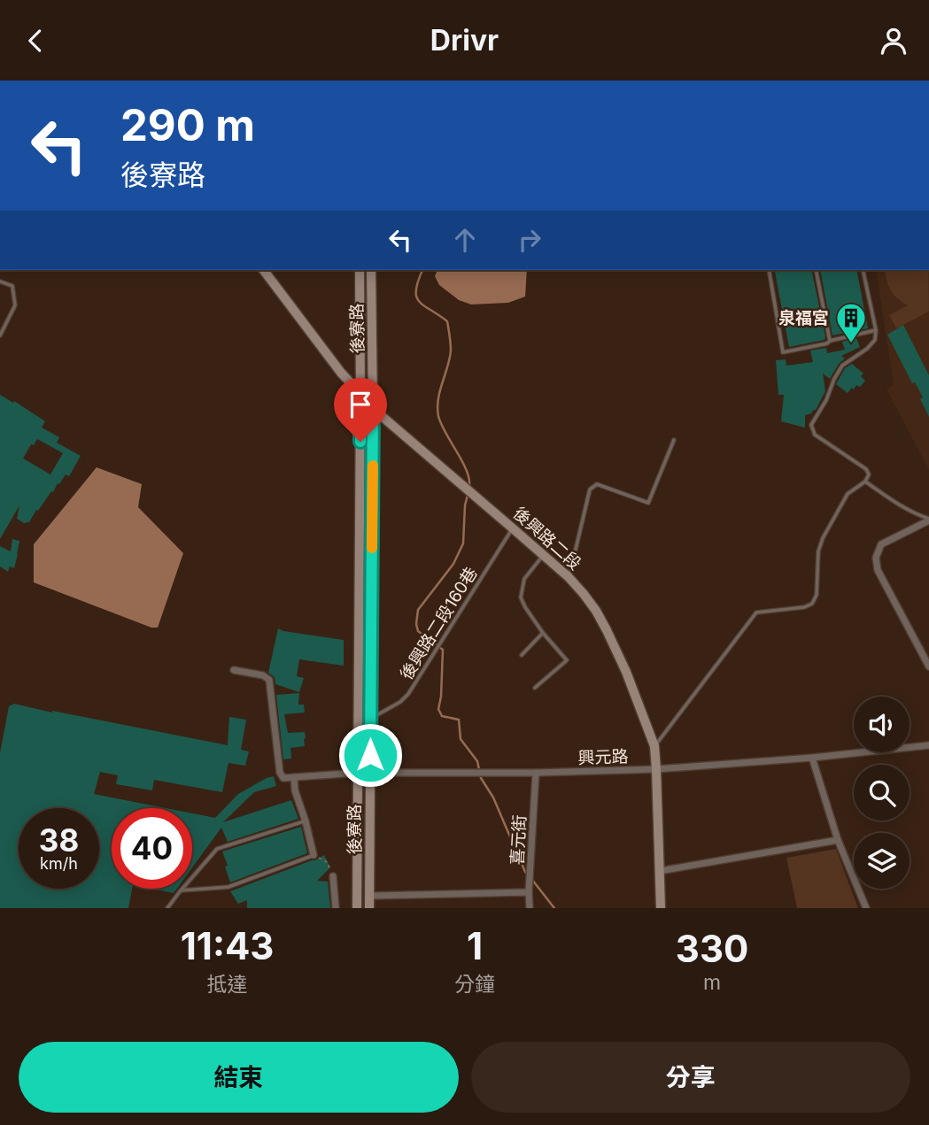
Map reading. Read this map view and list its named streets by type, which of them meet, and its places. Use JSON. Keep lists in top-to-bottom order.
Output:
{
  "streets": {
    "street": [
      "後寮路",
      "後興路二段",
      "興元路",
      "喜元街"
    ],
    "lane": ["後興路二段160巷"]
  },
  "crossings": [
    ["後寮路", "後興路二段"],
    ["後寮路", "後興路二段160巷"],
    ["後寮路", "興元路"],
    ["後興路二段", "後興路二段160巷"],
    ["後興路二段", "興元路"],
    ["興元路", "喜元街"]
  ],
  "places": {
    "building": ["泉福宮"]
  },
  "page": {
    "header": "Drivr",
    "turn": ["290 m", "後寮路"],
    "speed": "38 km/h",
    "limit": "40",
    "eta": [
      "11:43",
      "抵達",
      "1",
      "分鐘",
      "330",
      "m"
    ],
    "buttons": ["結束", "分享"]
  }
}
